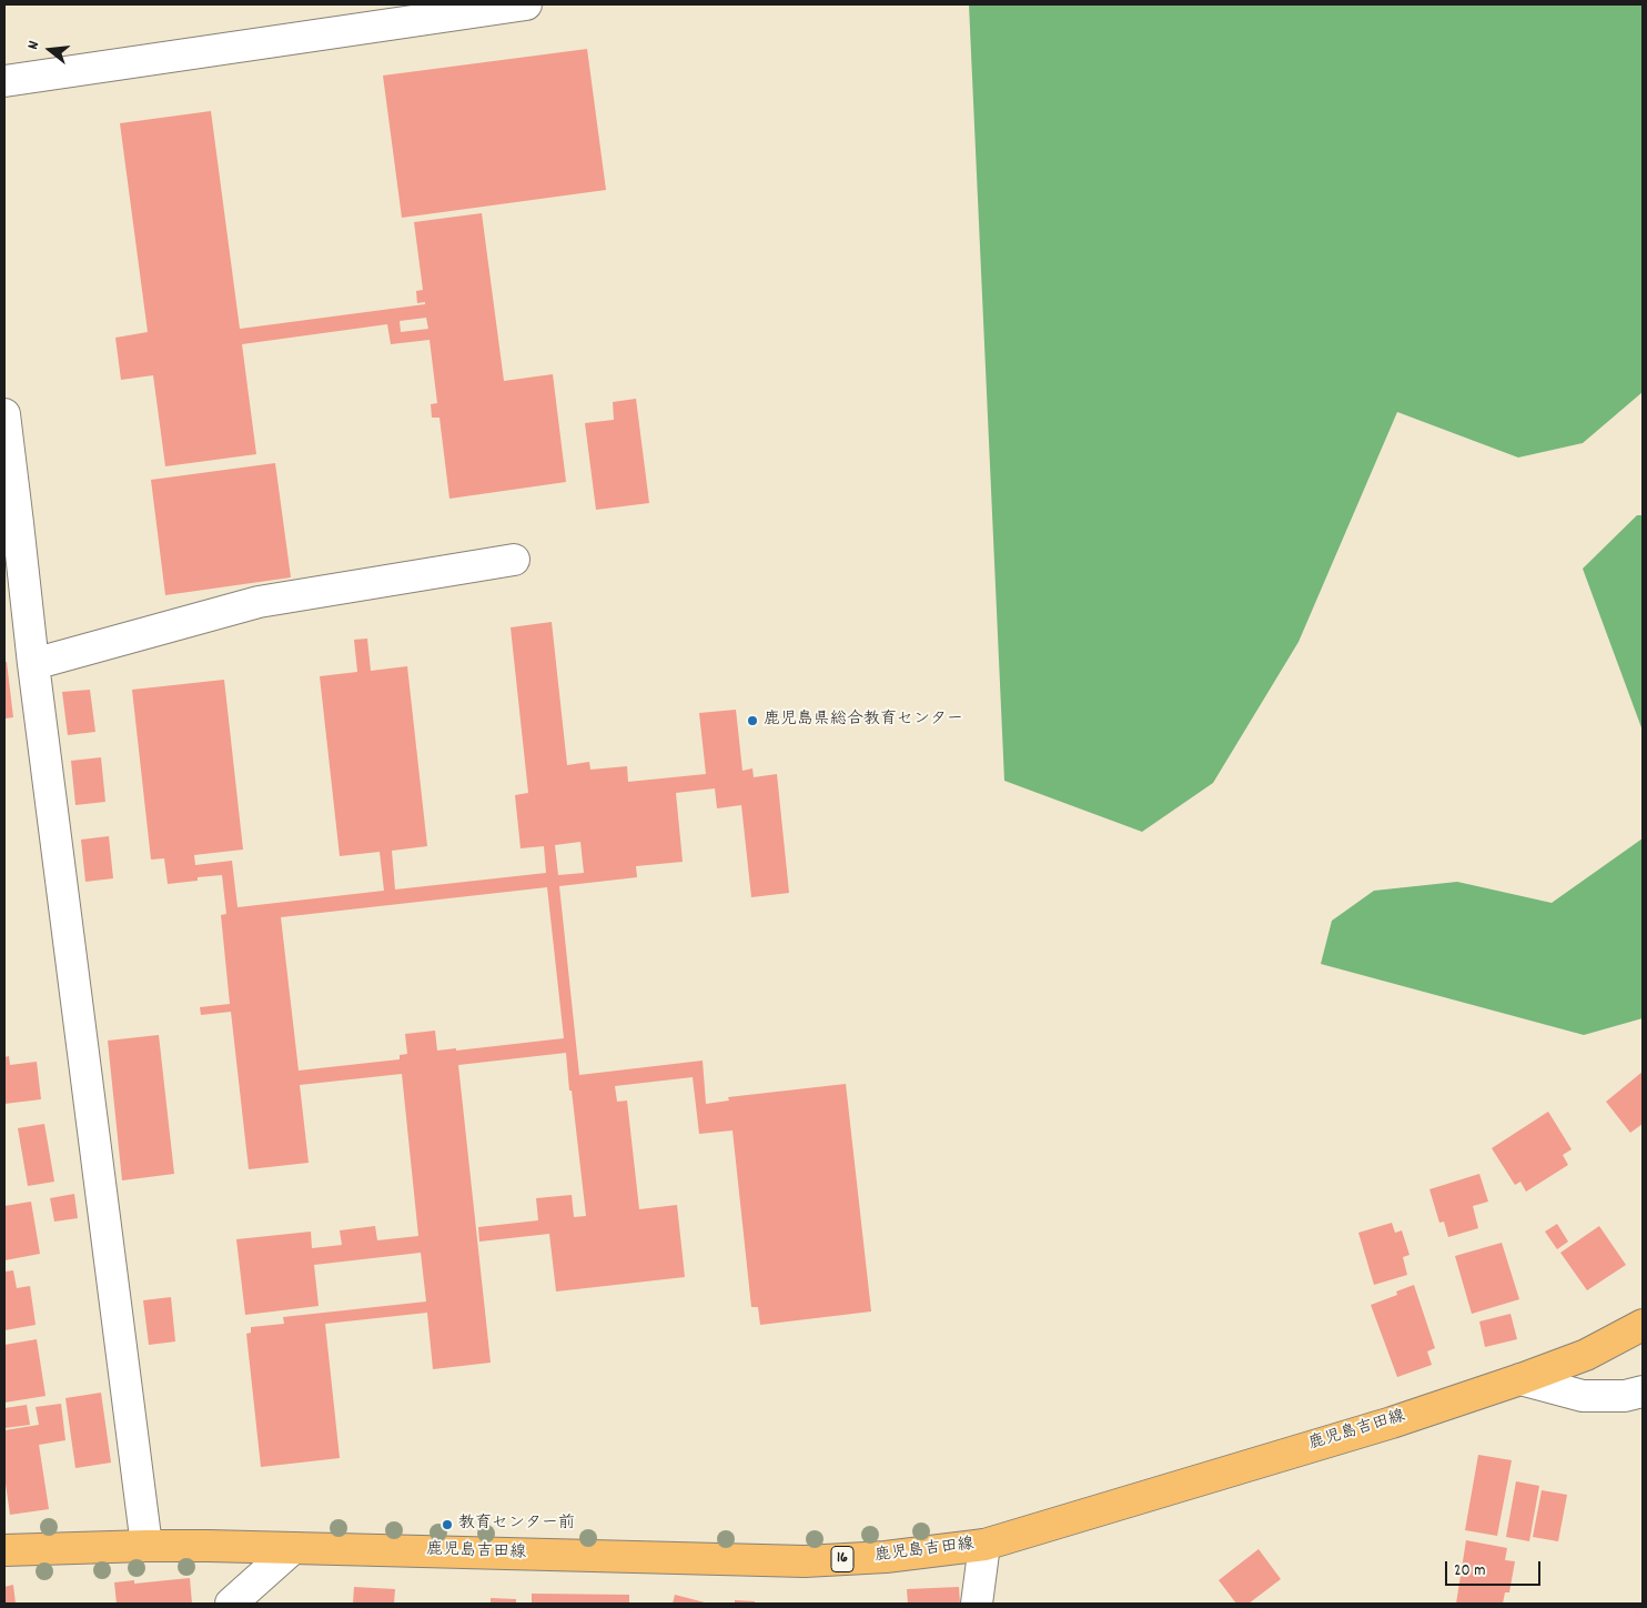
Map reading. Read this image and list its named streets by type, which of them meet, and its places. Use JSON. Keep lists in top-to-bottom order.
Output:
{
  "streets": {
    "main road": ["鹿児島吉田線", "16"]
  },
  "places": ["鹿児島県総合教育センター", "教育センター前"],
  "scale_bar": "20 m",
  "north": "left"
}
